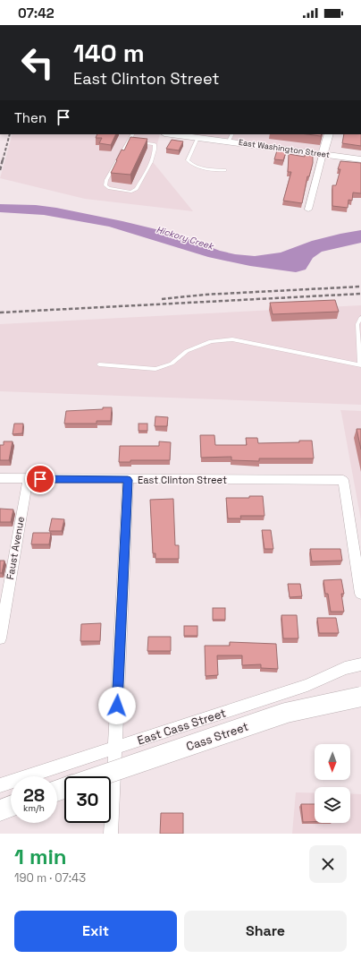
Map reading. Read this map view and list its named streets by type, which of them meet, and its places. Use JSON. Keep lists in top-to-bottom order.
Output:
{
  "streets": {
    "main road": ["Cass Street"],
    "street": [
      "East Washington Street",
      "East Clinton Street",
      "Faust Avenue",
      "East Cass Street"
    ]
  },
  "crossings": [
    ["East Clinton Street", "Faust Avenue"]
  ],
  "water": ["Hickory Creek"],
  "north": "bottom",
  "page": {
    "status": "07:42",
    "turn": ["140 m", "East Clinton Street"],
    "then": "Then",
    "speed": "28 km/h",
    "limit": "30",
    "heading": ["1 min", "190 m · 07:43"],
    "buttons": ["Exit", "Share"]
  }
}
